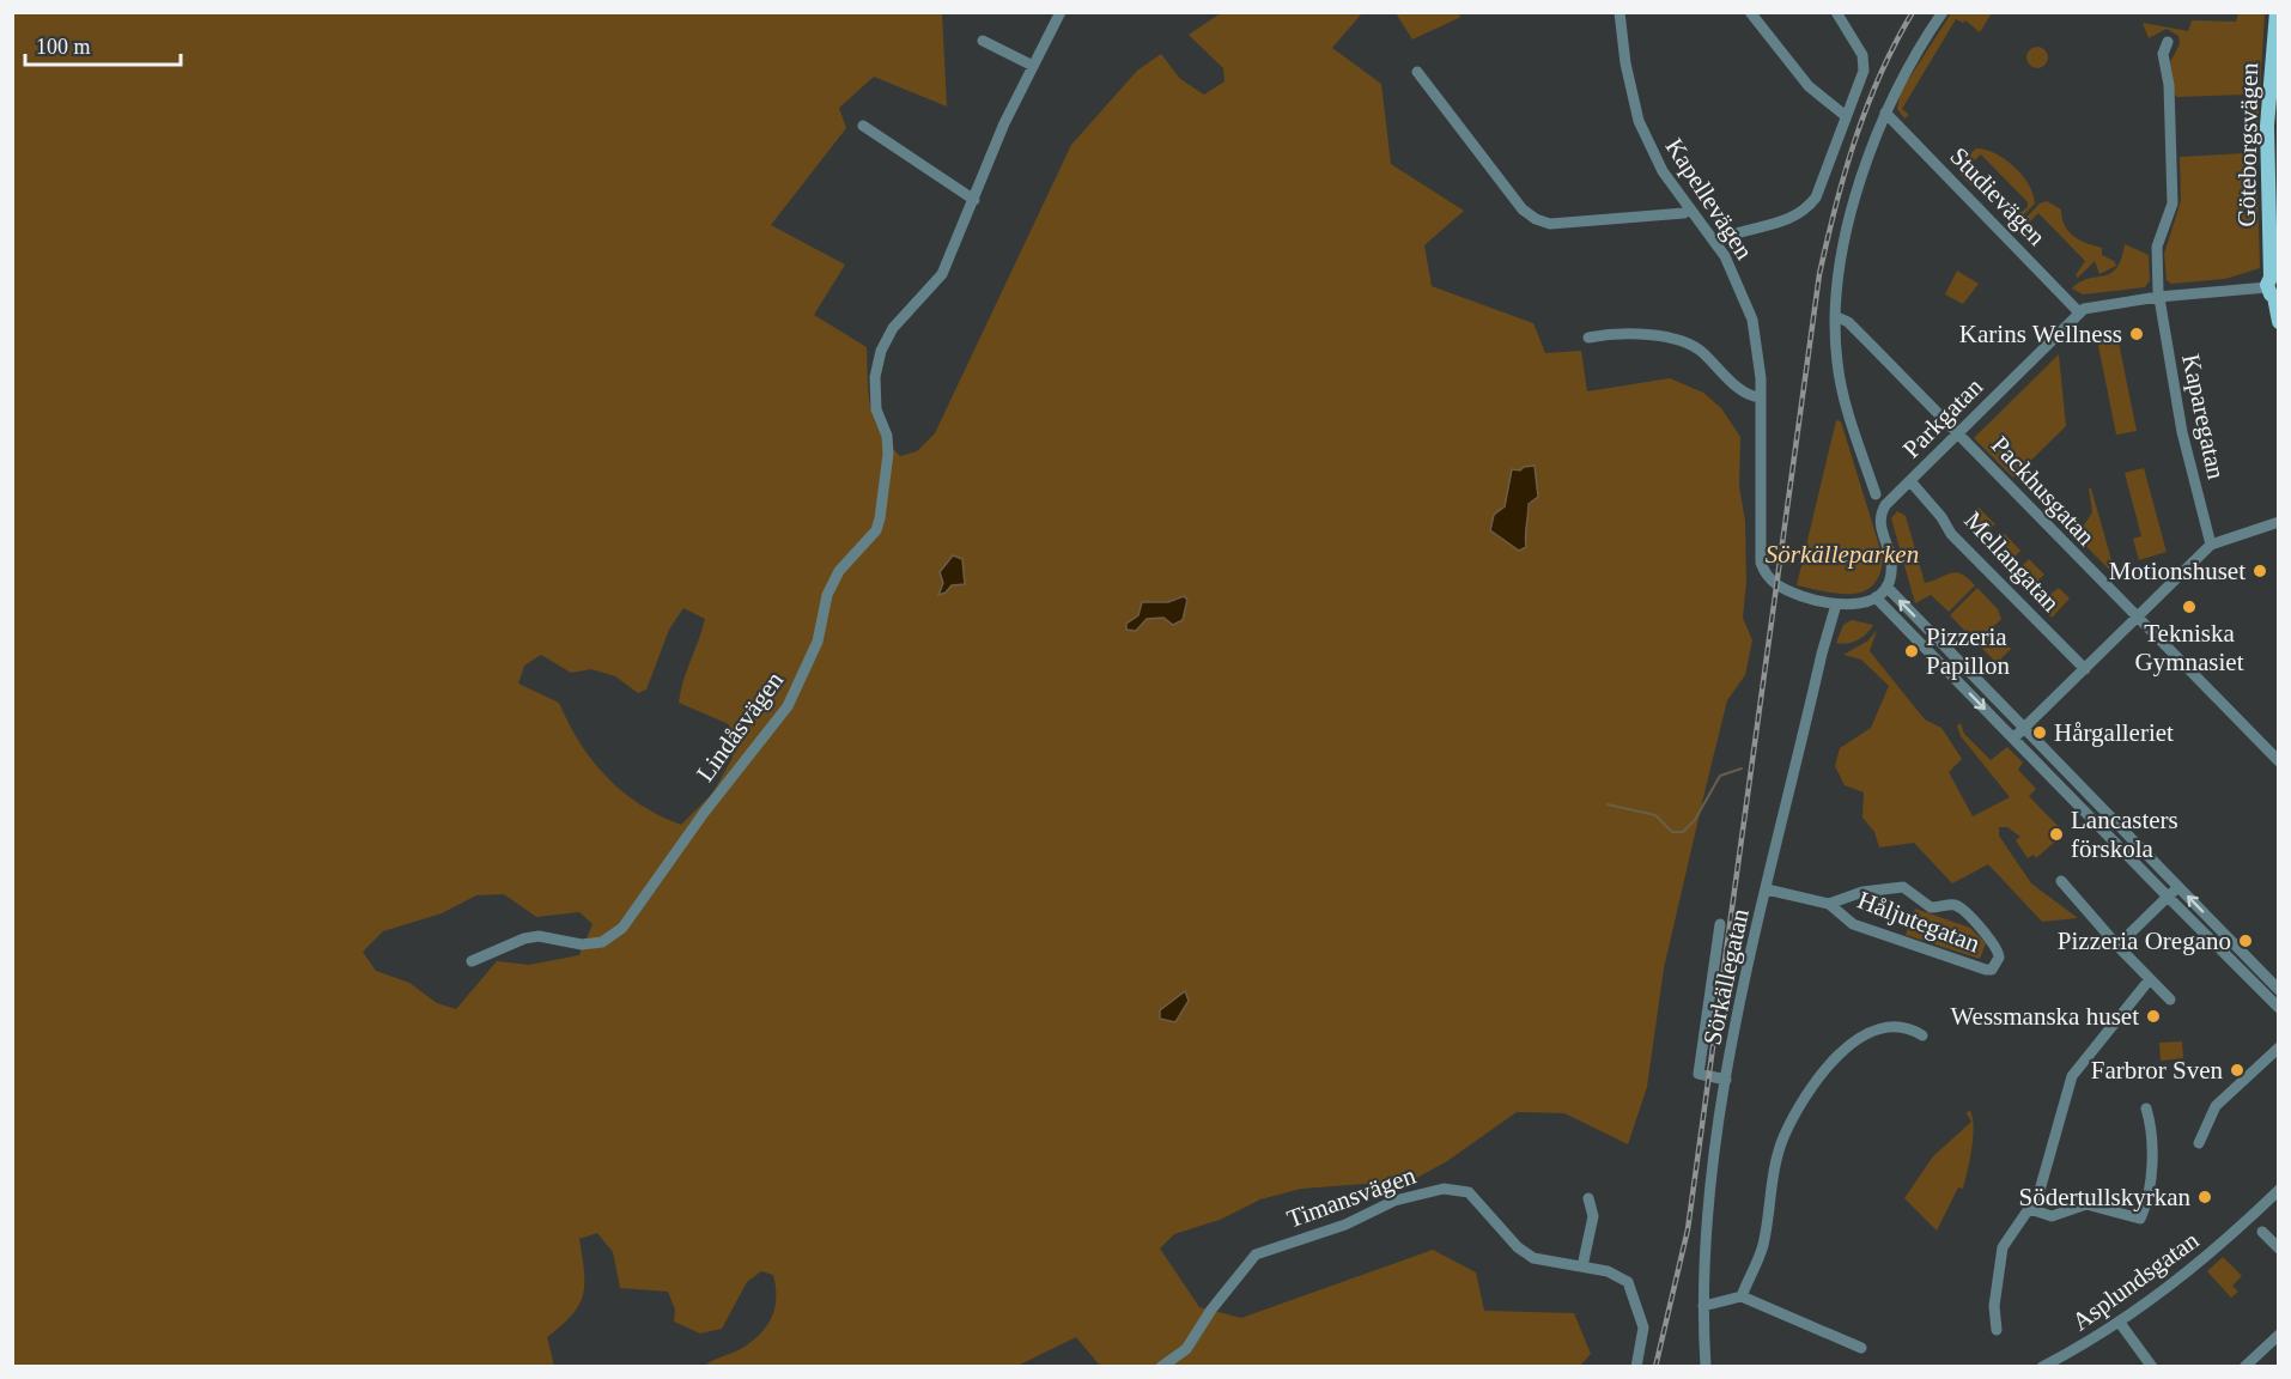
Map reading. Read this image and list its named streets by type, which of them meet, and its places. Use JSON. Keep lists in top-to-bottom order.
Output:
{
  "streets": {
    "main road": ["Göteborgsvägen"],
    "street": [
      "Studievägen",
      "Kapellevägen",
      "Kaparegatan",
      "Parkgatan",
      "Packhusgatan",
      "Mellangatan",
      "Lindåsvägen",
      "Håljutegatan",
      "Sörkällegatan",
      "Timansvägen",
      "Asplundsgatan"
    ]
  },
  "crossings": [
    ["Göteborgsvägen", "Parkgatan"],
    ["Studievägen", "Parkgatan"],
    ["Kapellevägen", "Sörkällegatan"],
    ["Kaparegatan", "Parkgatan"],
    ["Parkgatan", "Packhusgatan"],
    ["Parkgatan", "Mellangatan"],
    ["Håljutegatan", "Sörkällegatan"]
  ],
  "parks": ["Sörkälleparken"],
  "places": [
    "Karins Wellness",
    "Motionshuset",
    "Tekniska Gymnasiet",
    "Pizzeria Papillon",
    "Hårgalleriet",
    "Lancasters förskola",
    "Pizzeria Oregano",
    "Wessmanska huset",
    "Farbror Sven",
    "Södertullskyrkan"
  ],
  "scale_bar": "100 m"
}
